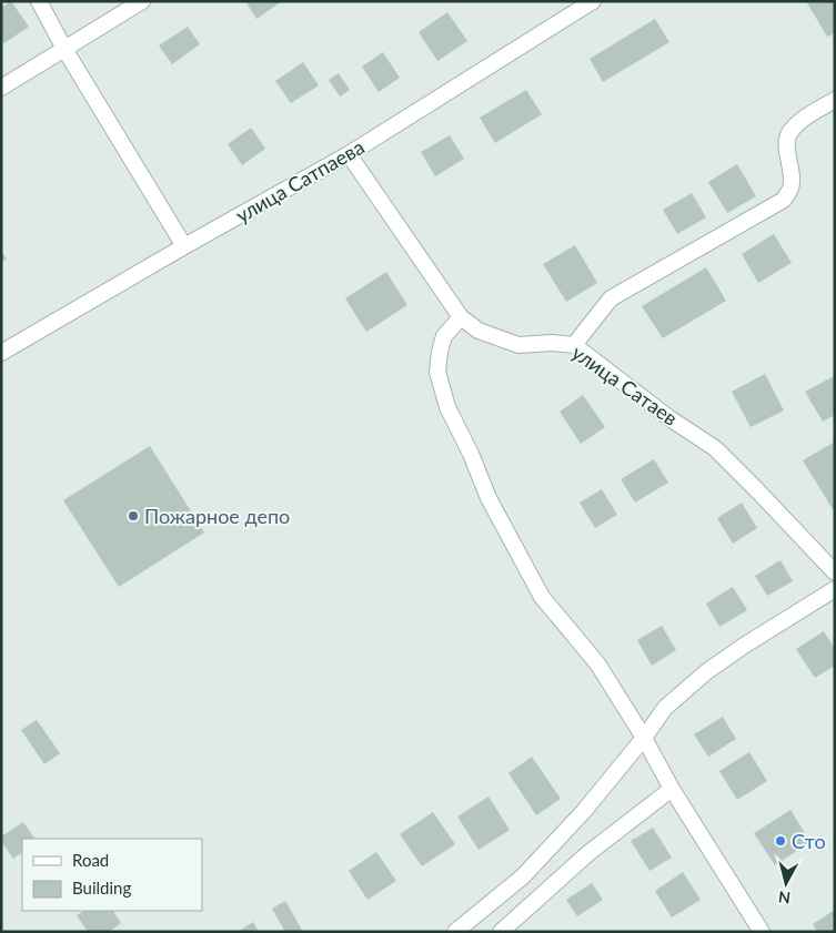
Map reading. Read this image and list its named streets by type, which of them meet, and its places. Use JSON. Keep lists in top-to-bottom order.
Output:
{
  "streets": {
    "street": ["улица Сатпаева", "улица Сатаев"]
  },
  "crossings": [
    ["улица Сатпаева", "улица Сатаев"]
  ],
  "places": ["Пожарное депо", "Сто"],
  "legend": ["Road", "Building"],
  "north": "bottom"
}
